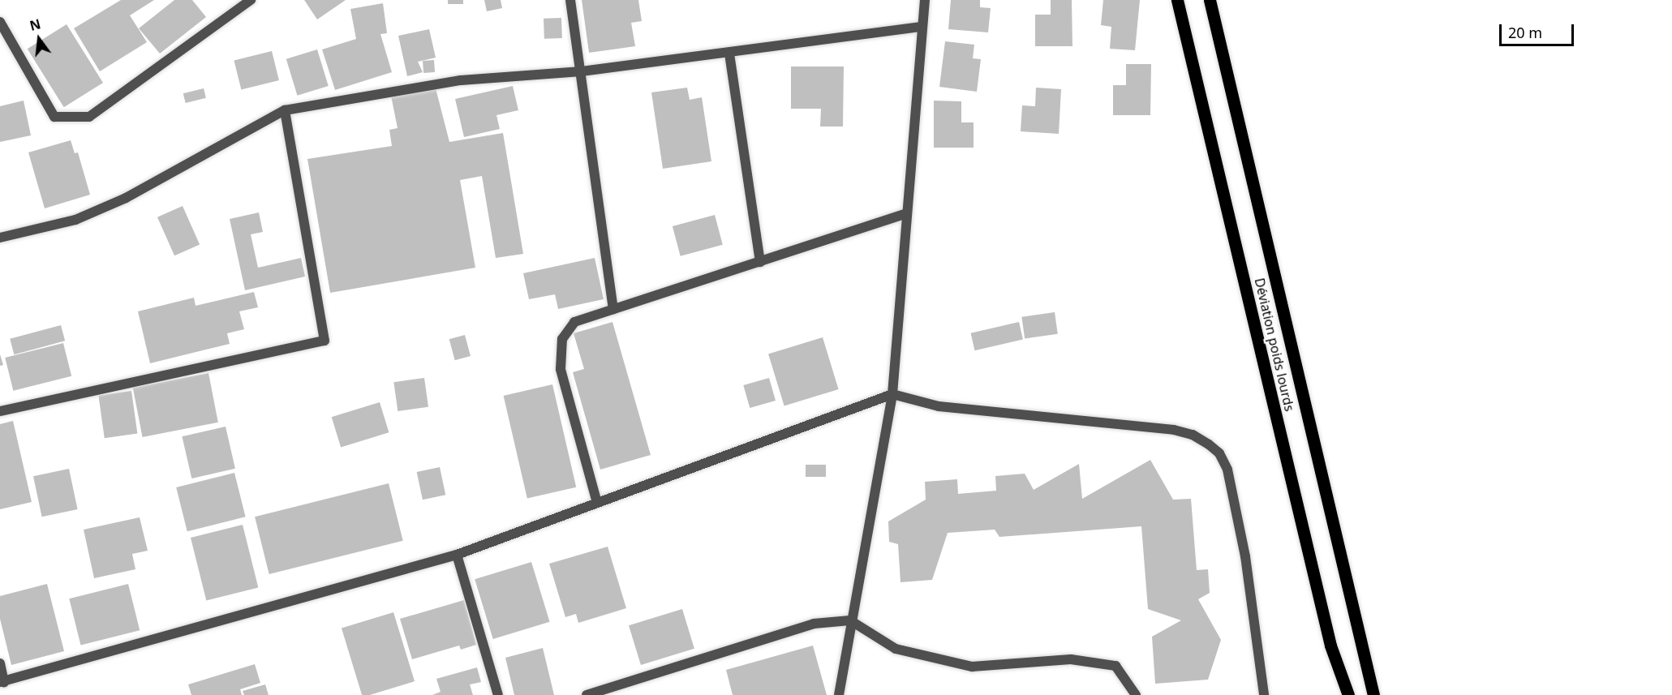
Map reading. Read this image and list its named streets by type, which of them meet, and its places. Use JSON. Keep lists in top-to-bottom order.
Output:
{
  "streets": {
    "main road": ["Déviation poids lourds"]
  },
  "scale_bar": "20 m",
  "north": "top"
}
